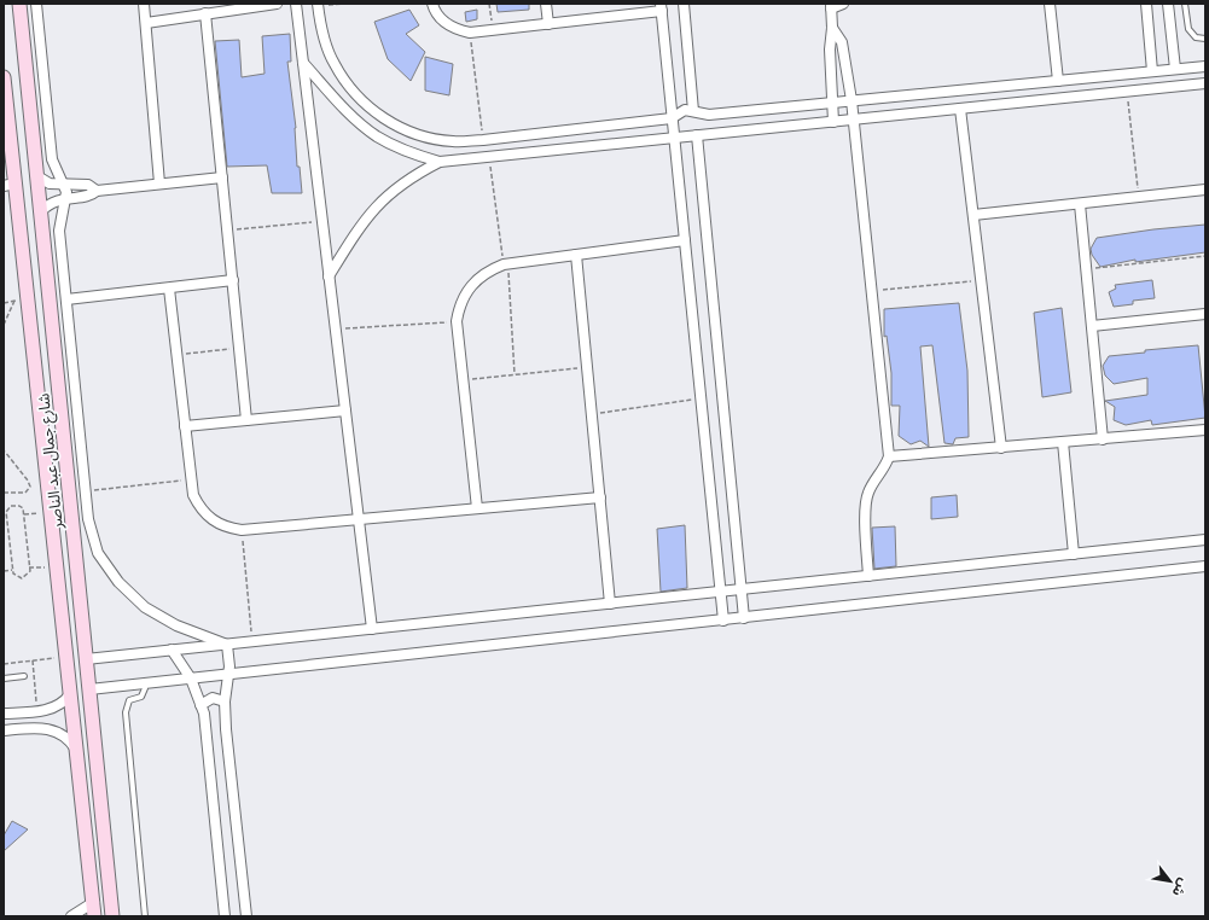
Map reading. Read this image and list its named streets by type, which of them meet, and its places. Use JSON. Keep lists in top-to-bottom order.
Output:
{
  "streets": {
    "main road": ["شارع جمال عبد الناصر"]
  },
  "north": "bottom right"
}
